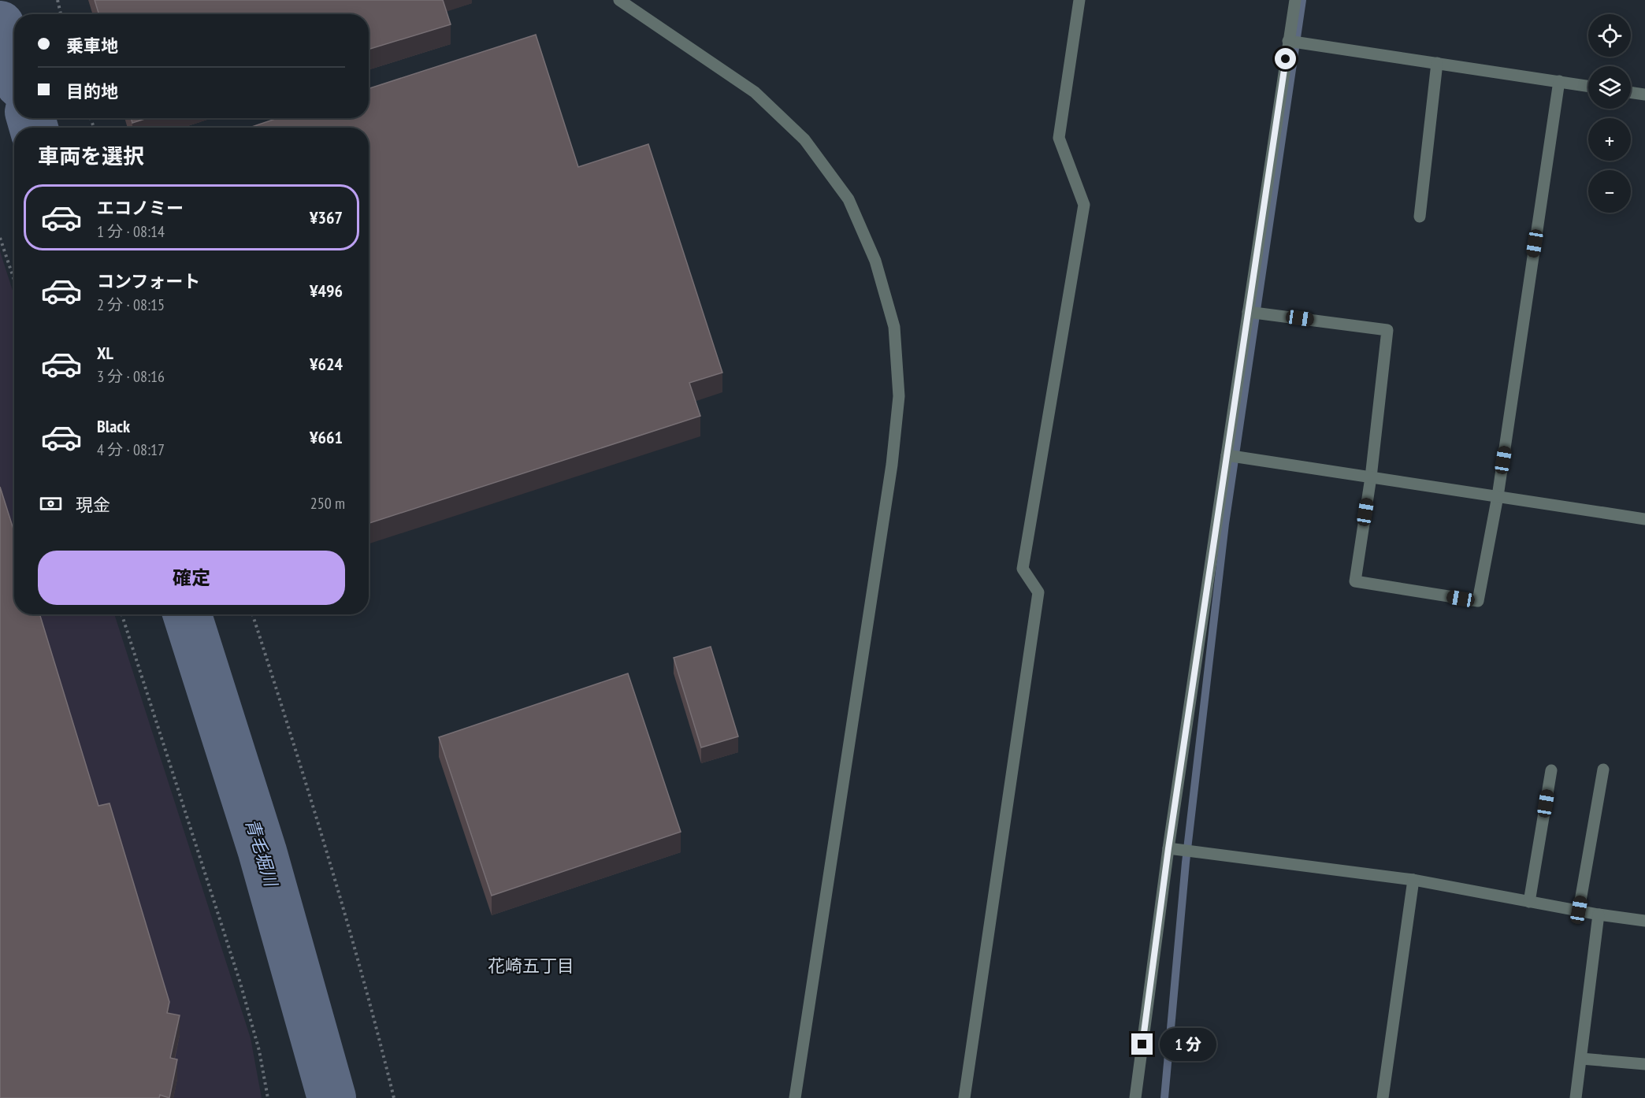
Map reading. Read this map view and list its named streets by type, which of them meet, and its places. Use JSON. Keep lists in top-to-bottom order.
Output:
{
  "districts": ["花崎五丁目"],
  "water": ["青毛堀川"],
  "page": {
    "map_buttons": ["+", "−"],
    "banner": ["乗車地", "目的地"],
    "heading": "車両を選択",
    "list": [
      {
        "name": "エコノミー",
        "note": "1 分 · 08:14",
        "value": "¥367"
      },
      {
        "name": "コンフォート",
        "note": "2 分 · 08:15",
        "value": "¥496"
      },
      {
        "name": "XL",
        "note": "3 分 · 08:16",
        "value": "¥624"
      },
      {
        "name": "Black",
        "note": "4 分 · 08:17",
        "value": "¥661"
      }
    ],
    "pay": ["現金", "250 m"],
    "buttons": "確定",
    "bubble": "1 分"
  }
}
